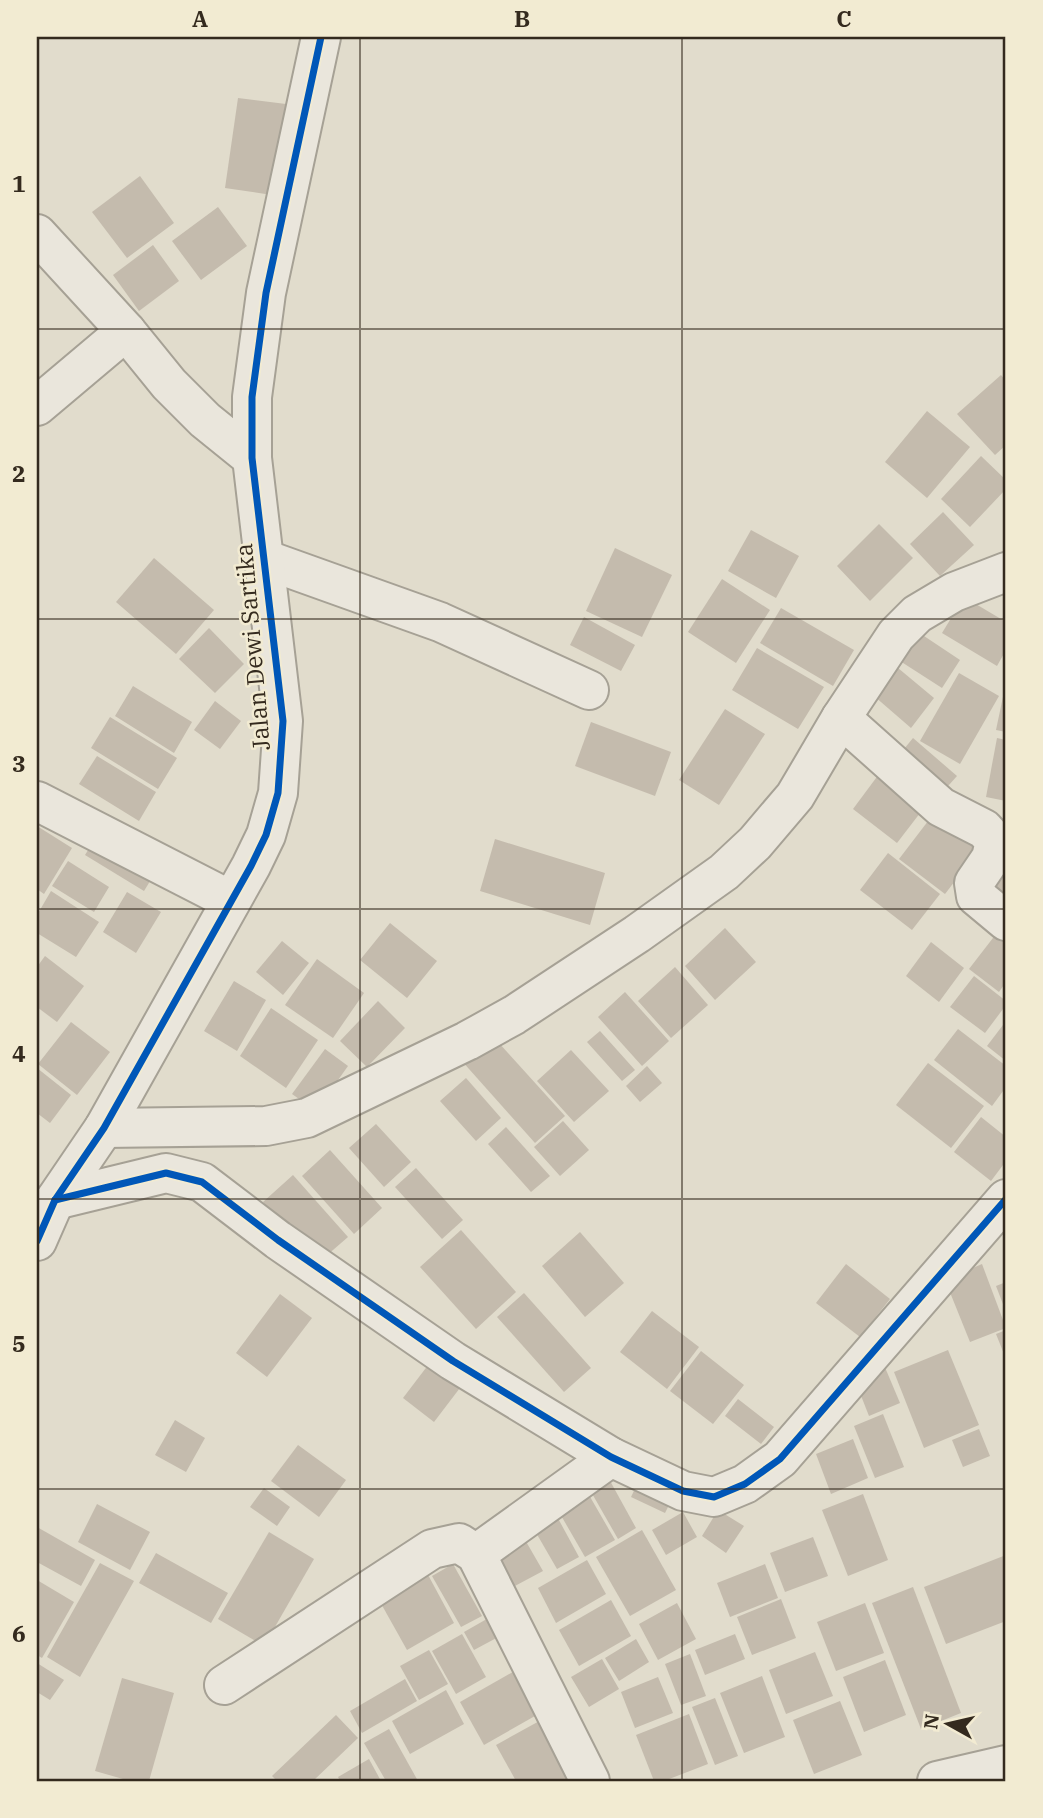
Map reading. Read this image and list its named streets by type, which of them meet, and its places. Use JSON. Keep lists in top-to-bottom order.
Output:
{
  "streets": {
    "street": ["Jalan Dewi Sartika"]
  },
  "north": "left",
  "grid": {
    "columns": ["A", "B", "C"],
    "rows": [
      "1",
      "2",
      "3",
      "4",
      "5",
      "6"
    ]
  }
}
